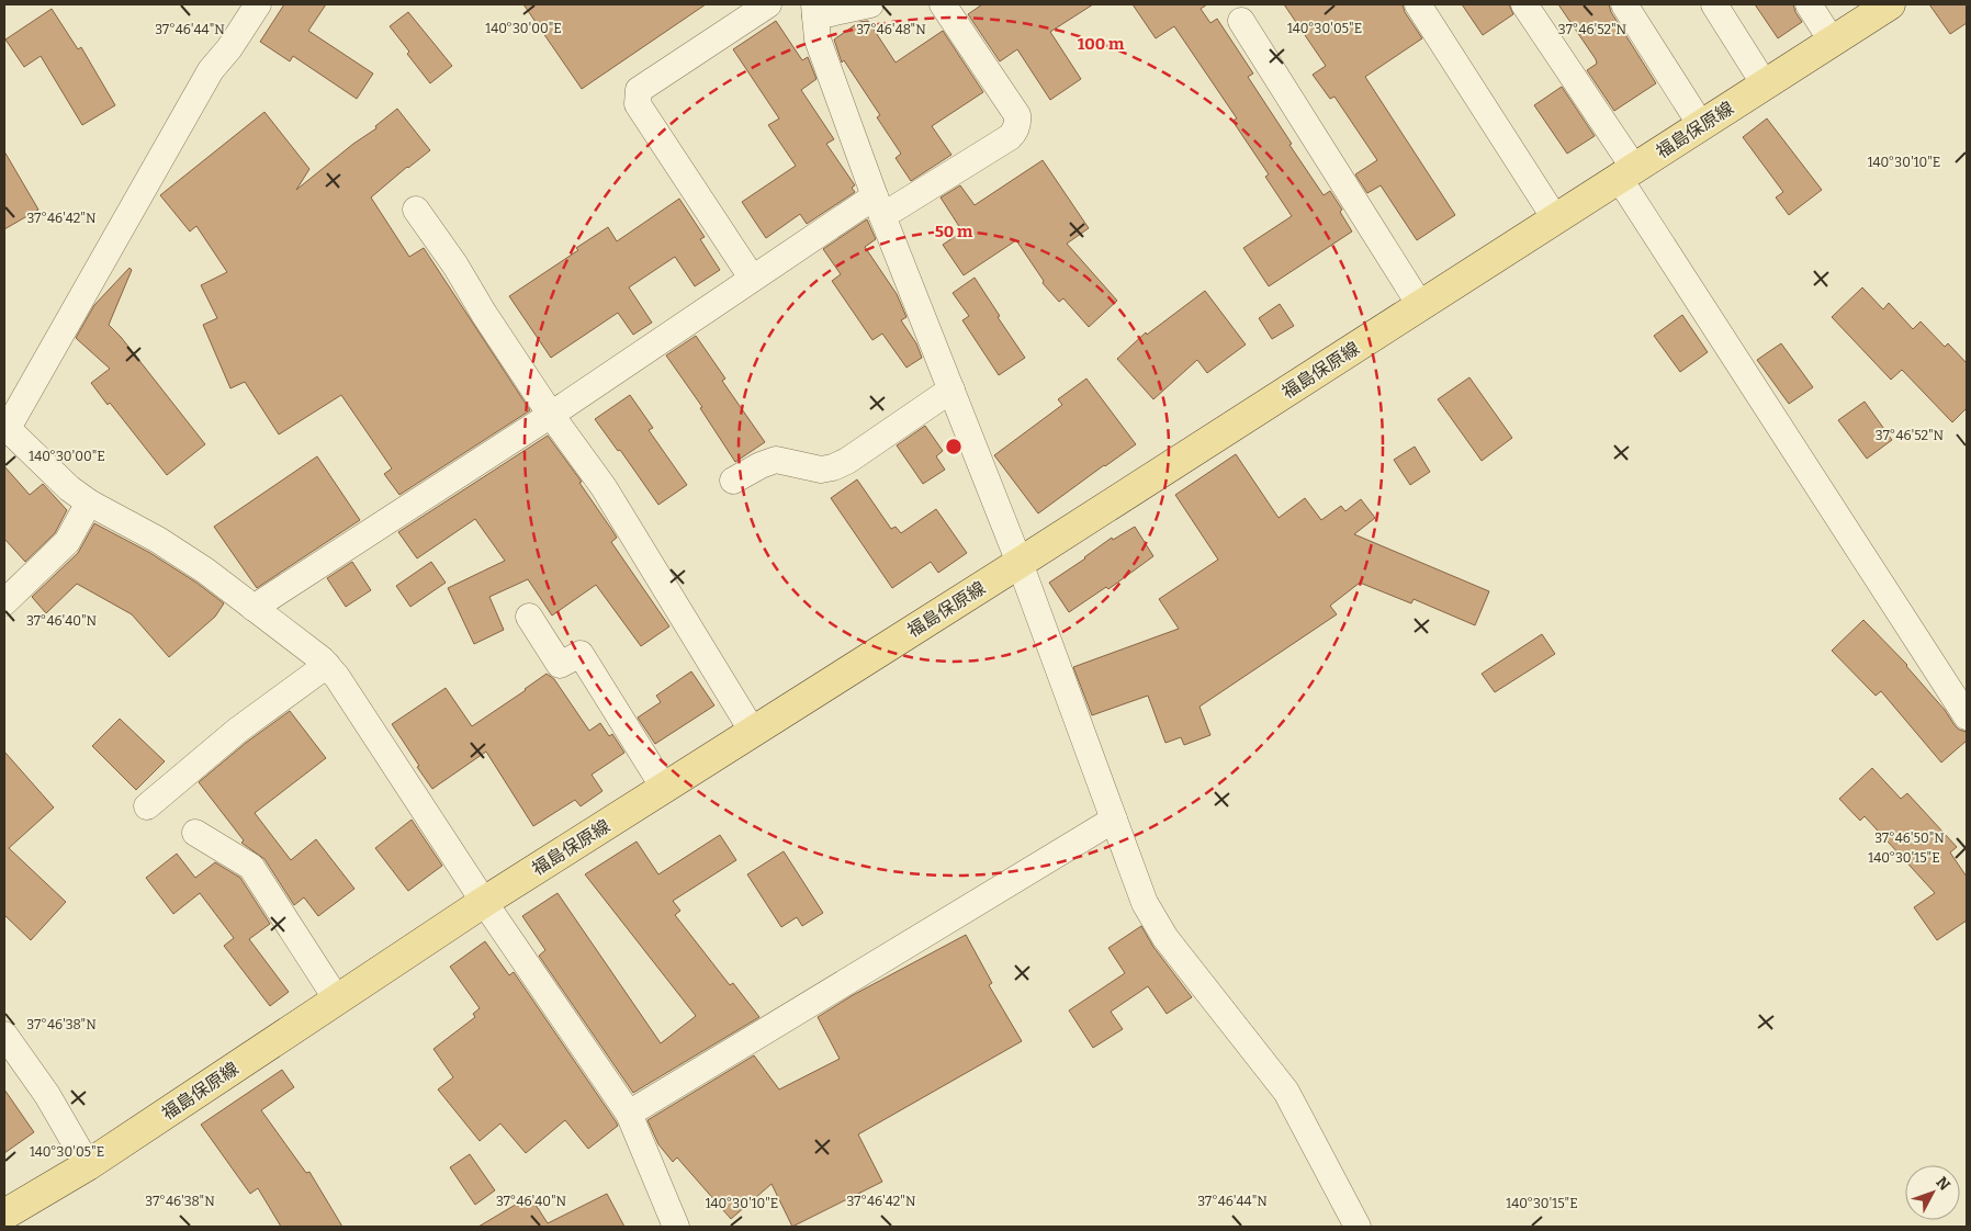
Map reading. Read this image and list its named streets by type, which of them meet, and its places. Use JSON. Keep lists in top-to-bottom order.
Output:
{
  "streets": {
    "main road": ["福島保原線"]
  },
  "north": "top right",
  "coordinates": [
    "140°30'00\"E",
    "140°30'05\"E",
    "37°46'48\"N",
    "37°46'44\"N",
    "37°46'52\"N",
    "140°30'10\"E",
    "37°46'42\"N",
    "37°46'40\"N",
    "37°46'50\"N",
    "140°30'15\"E",
    "37°46'38\"N"
  ],
  "rings": ["100 m", "50 m"]
}
